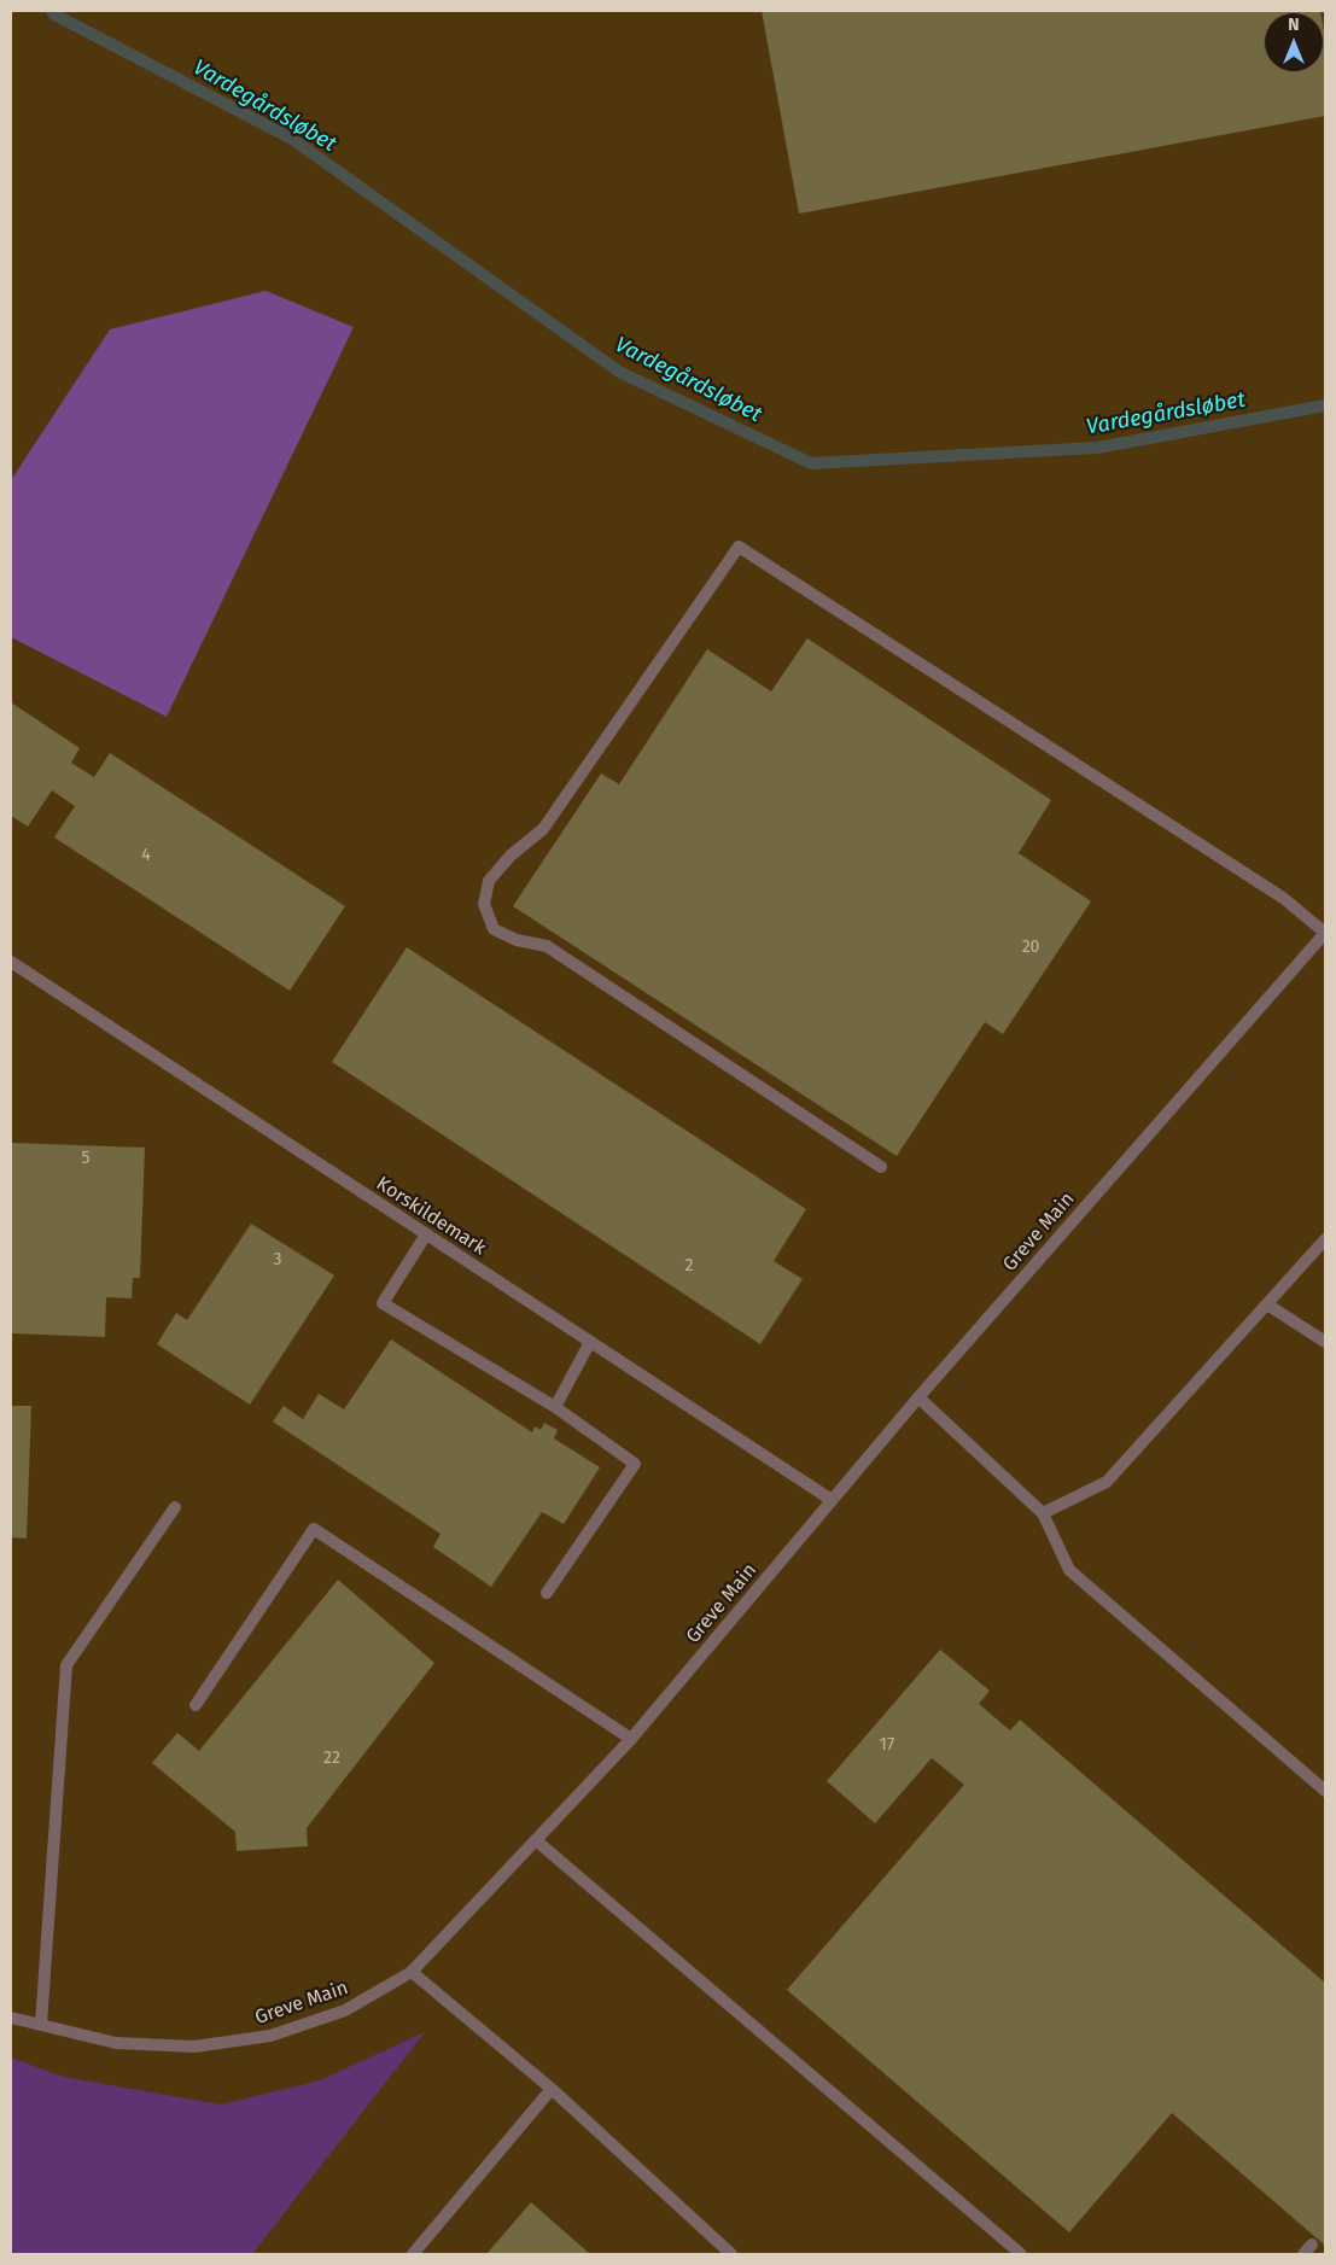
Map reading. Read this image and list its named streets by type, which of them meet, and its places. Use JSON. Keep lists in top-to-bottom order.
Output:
{
  "streets": {
    "street": ["Korskildemark", "Greve Main"]
  },
  "crossings": [
    ["Korskildemark", "Greve Main"]
  ],
  "water": ["Vardegårdsløbet"],
  "house_numbers": [
    "4",
    "20",
    "5",
    "3",
    "2",
    "17",
    "22"
  ],
  "north": "top"
}
